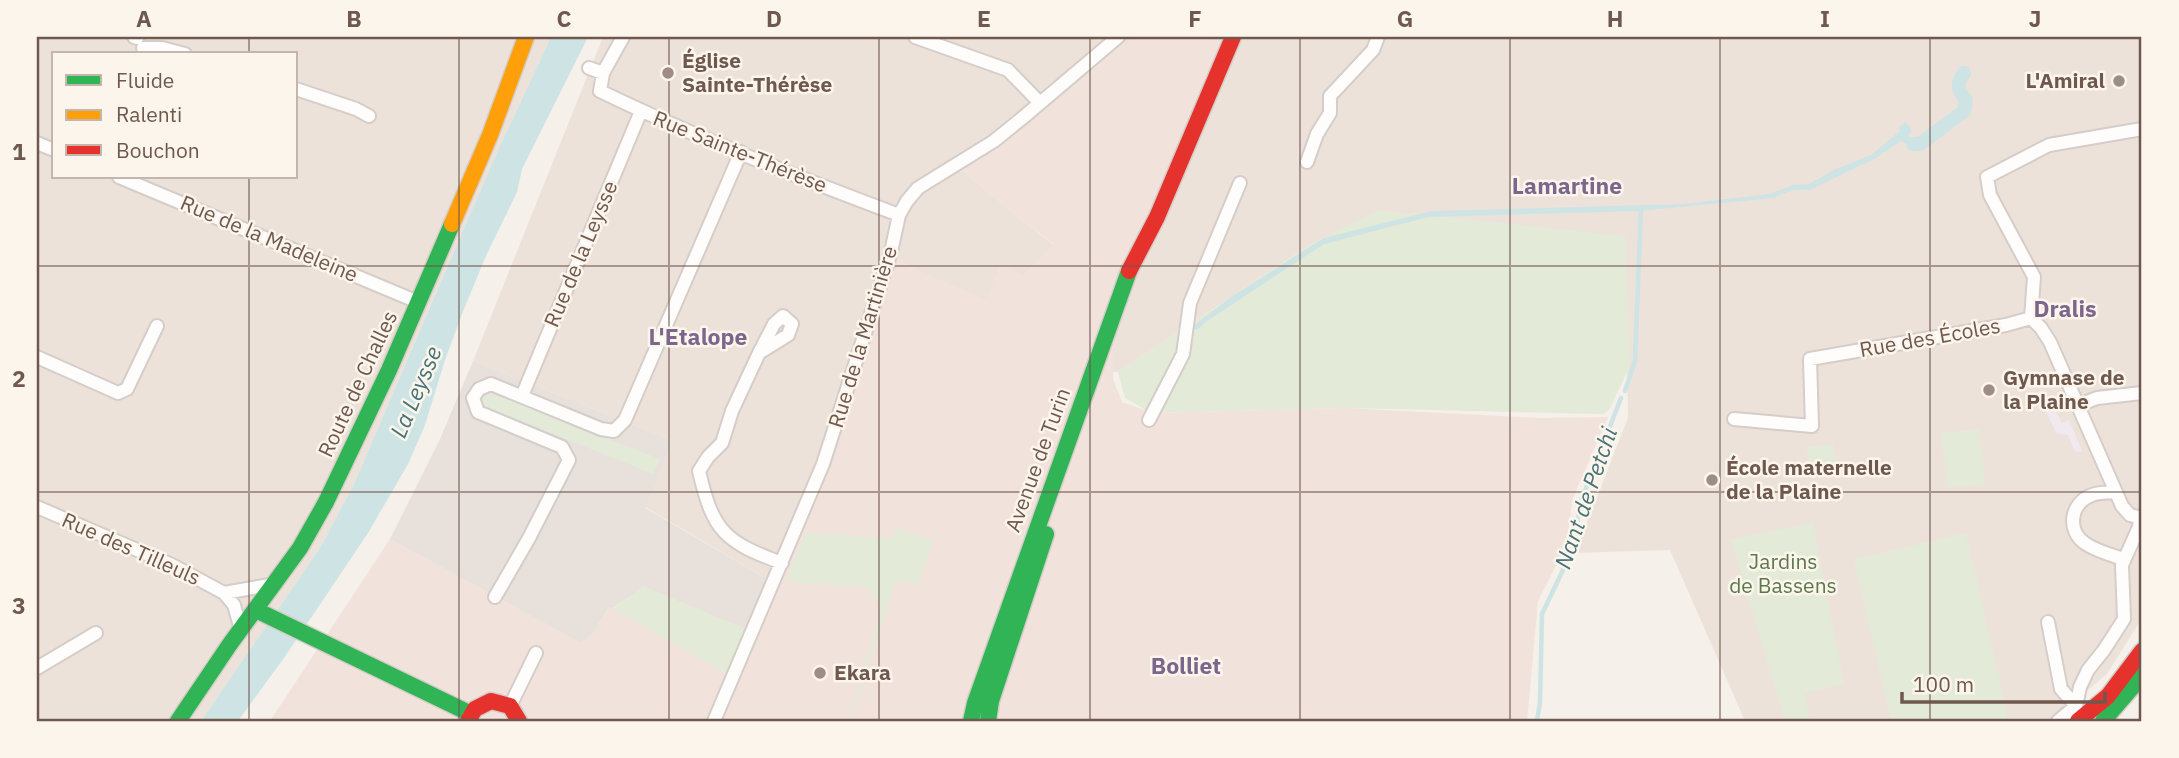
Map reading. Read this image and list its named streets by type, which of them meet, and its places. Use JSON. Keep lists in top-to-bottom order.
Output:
{
  "streets": {
    "main road": ["Route de Challes", "Avenue de Turin"],
    "street": [
      "Rue Sainte-Thérèse",
      "Rue de la Madeleine",
      "Rue de la Leysse",
      "Rue de la Martinière",
      "Rue des Écoles",
      "Rue des Tilleuls"
    ]
  },
  "crossings": [
    ["Rue Sainte-Thérèse", "Rue de la Leysse"],
    ["Rue Sainte-Thérèse", "Rue de la Martinière"],
    ["Rue de la Madeleine", "Route de Challes"],
    ["Route de Challes", "Rue des Tilleuls"]
  ],
  "districts": [
    "Lamartine",
    "Dralis",
    "L'Etalope",
    "Bolliet"
  ],
  "water": ["La Leysse", "Nant de Petchi"],
  "parks": ["Jardins de Bassens"],
  "places": [
    "Église Sainte-Thérèse",
    "L'Amiral",
    "Gymnase de la Plaine",
    "École maternelle de la Plaine",
    "Ekara"
  ],
  "legend": ["Fluide", "Ralenti", "Bouchon"],
  "scale_bar": "100 m",
  "grid": {
    "columns": [
      "A",
      "B",
      "C",
      "D",
      "E",
      "F",
      "G",
      "H",
      "I",
      "J"
    ],
    "rows": ["1", "2", "3"]
  }
}
